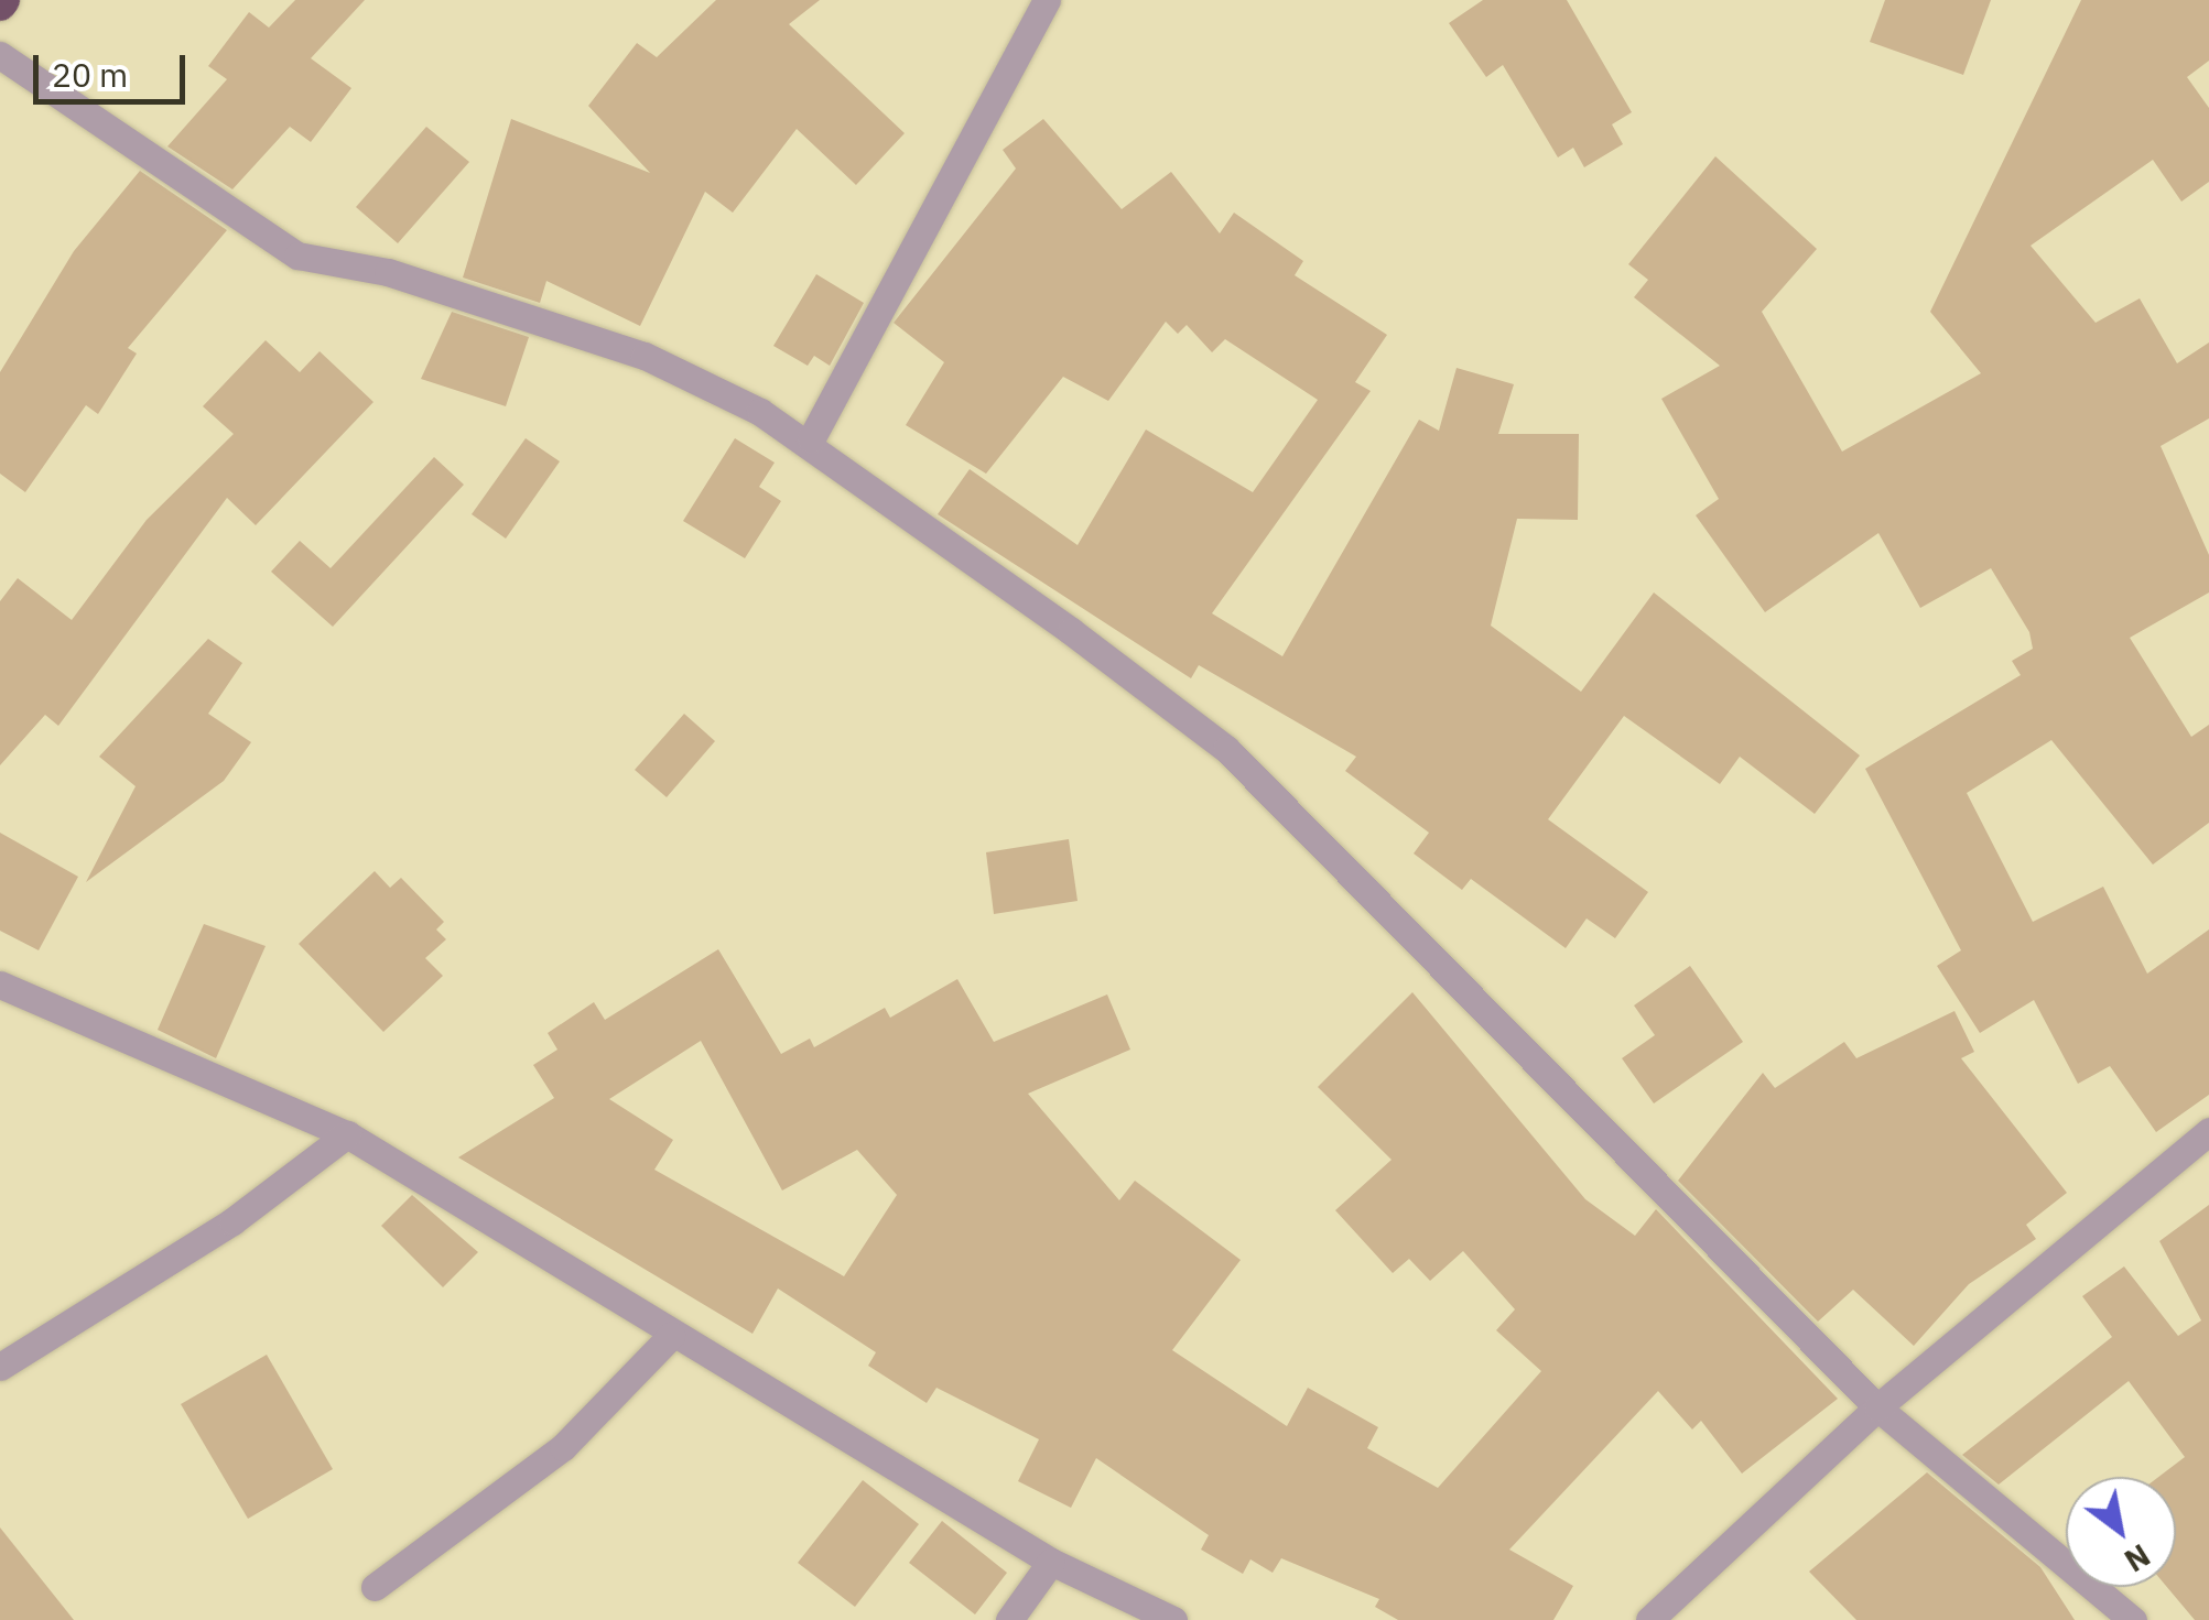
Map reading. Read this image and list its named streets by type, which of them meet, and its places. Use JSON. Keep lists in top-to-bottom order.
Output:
{
  "scale_bar": "20 m",
  "north": "bottom right"
}
